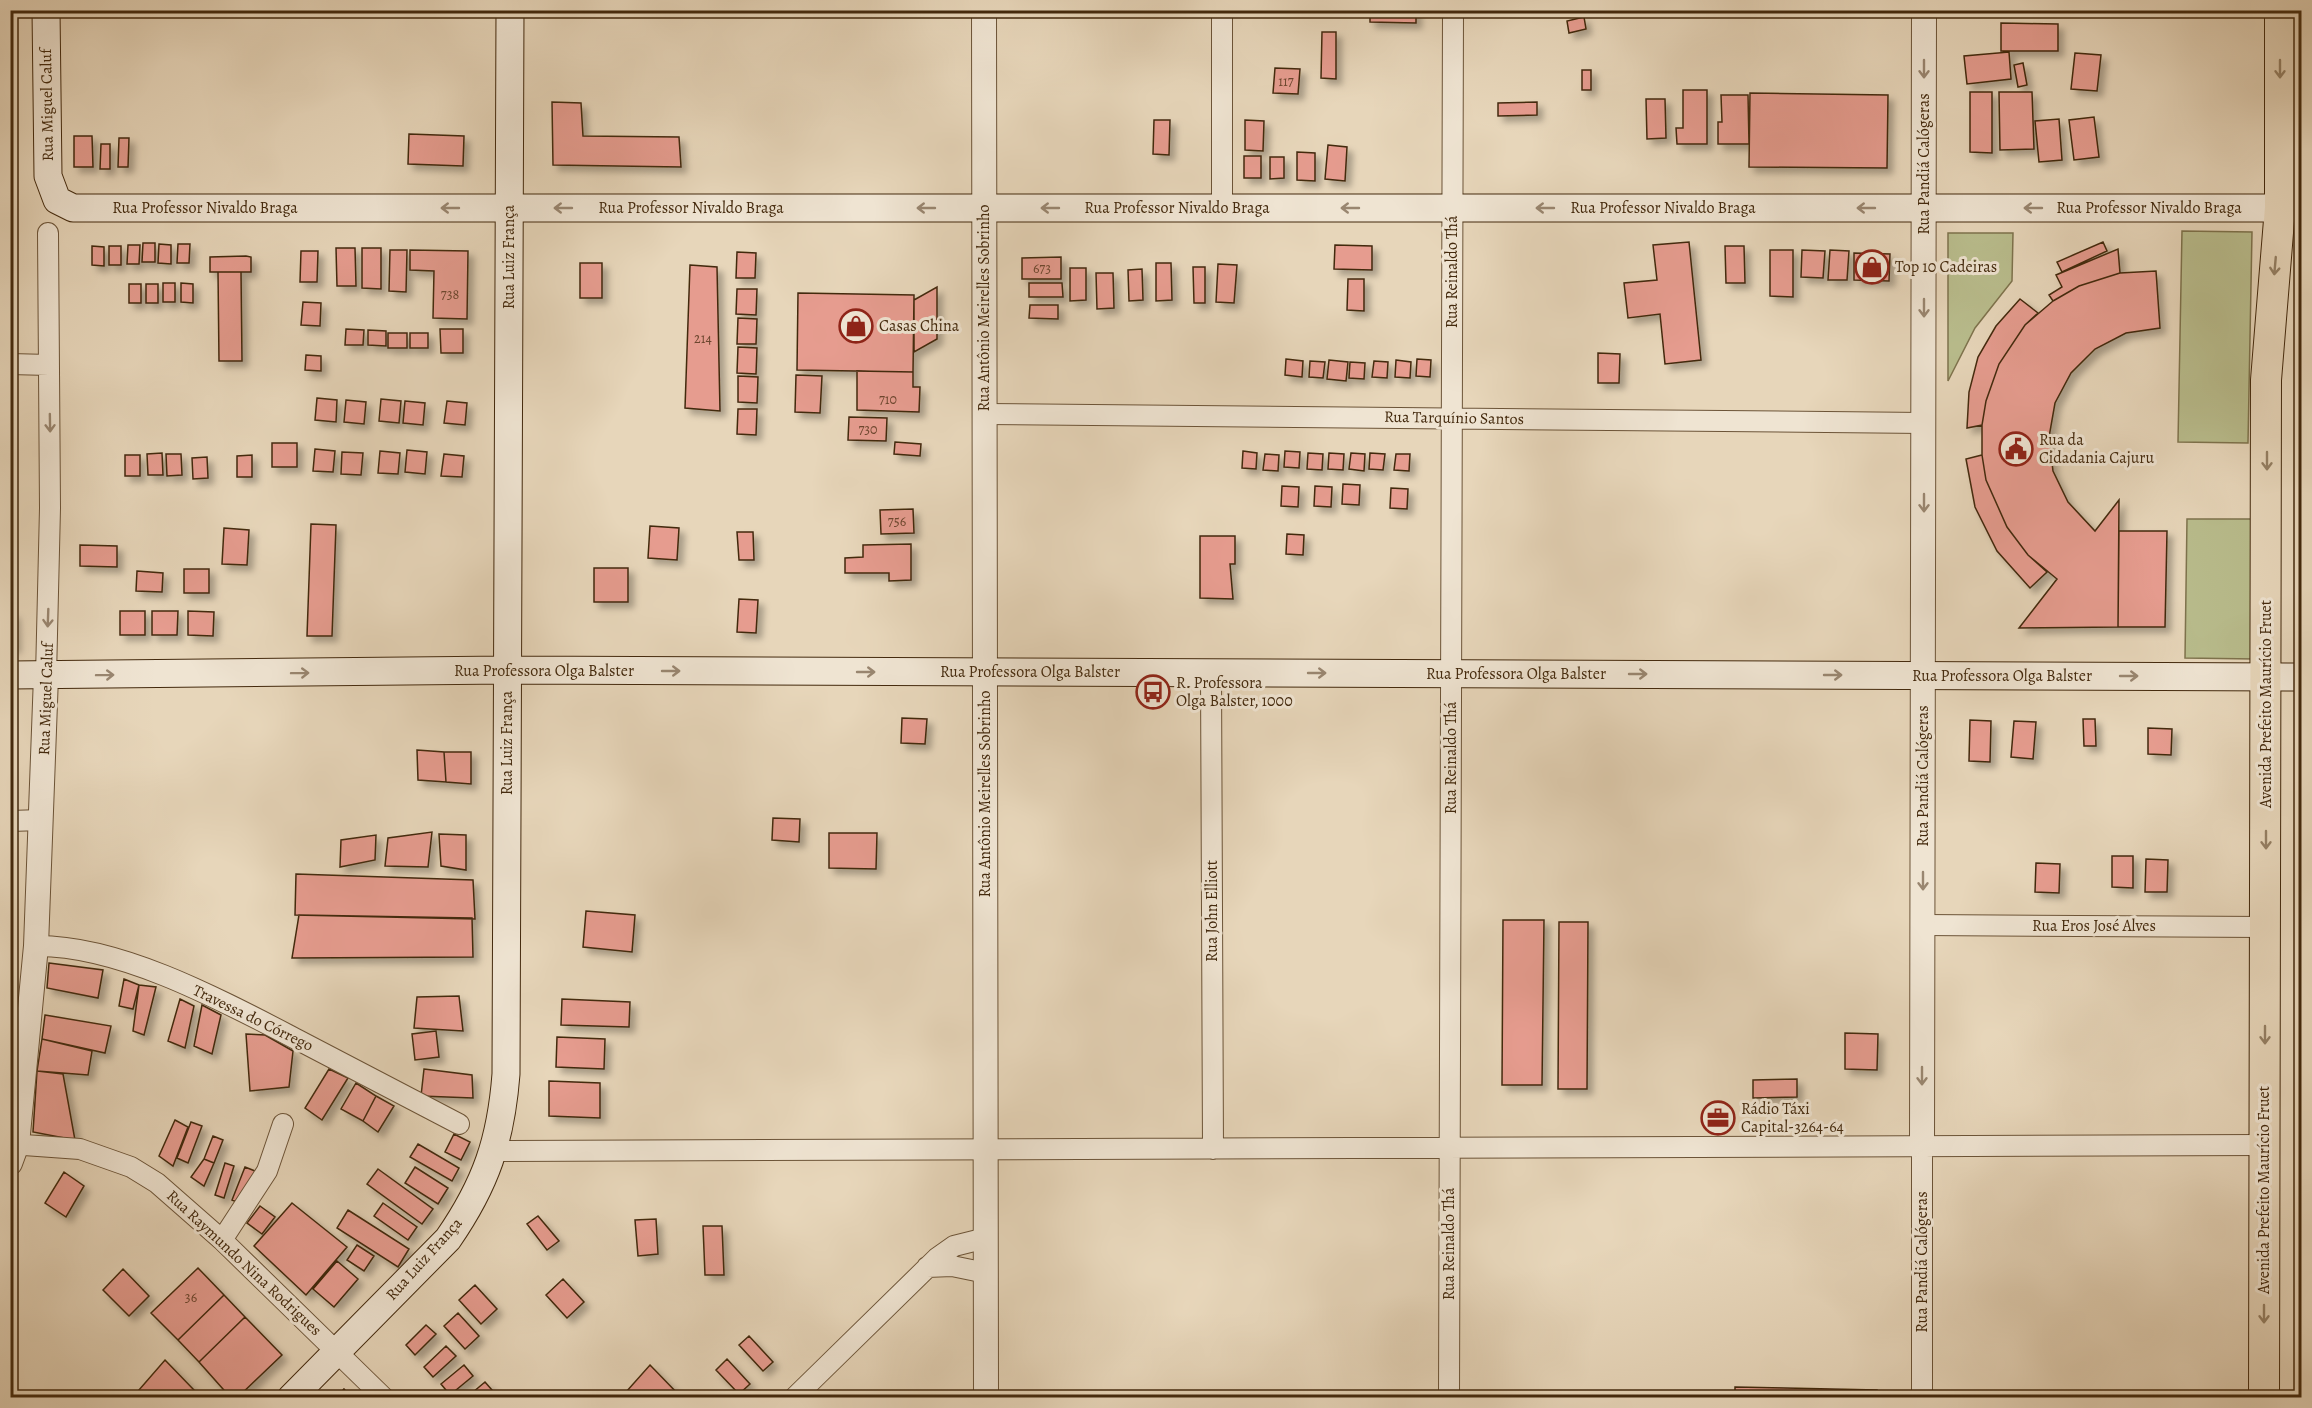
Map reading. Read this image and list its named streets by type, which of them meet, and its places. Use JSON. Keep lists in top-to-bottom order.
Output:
{
  "streets": {
    "main road": [
      "Rua Miguel Caluf",
      "Rua Professor Nivaldo Braga",
      "Rua Luiz França",
      "Rua Professora Olga Balster",
      "Avenida Prefeito Maurício Fruet"
    ],
    "street": [
      "Rua Pandiá Calógeras",
      "Rua Reinaldo Thá",
      "Rua Antônio Meirelles Sobrinho",
      "Rua Tarquínio Santos",
      "Rua John Elliott",
      "Rua Eros José Alves",
      "Travessa do Córrego",
      "Rua Raymundo Nina Rodrigues"
    ]
  },
  "crossings": [
    ["Rua Miguel Caluf", "Rua Professor Nivaldo Braga"],
    ["Rua Miguel Caluf", "Rua Professora Olga Balster"],
    ["Rua Miguel Caluf", "Travessa do Córrego"],
    ["Rua Miguel Caluf", "Rua Raymundo Nina Rodrigues"],
    ["Rua Pandiá Calógeras", "Rua Professor Nivaldo Braga"],
    ["Rua Pandiá Calógeras", "Rua Tarquínio Santos"],
    ["Rua Pandiá Calógeras", "Rua Professora Olga Balster"],
    ["Rua Pandiá Calógeras", "Rua Eros José Alves"],
    ["Rua Professor Nivaldo Braga", "Rua Luiz França"],
    ["Rua Professor Nivaldo Braga", "Rua Reinaldo Thá"],
    ["Rua Professor Nivaldo Braga", "Rua Antônio Meirelles Sobrinho"],
    ["Rua Professor Nivaldo Braga", "Avenida Prefeito Maurício Fruet"],
    ["Rua Luiz França", "Rua Professora Olga Balster"],
    ["Rua Luiz França", "Rua Raymundo Nina Rodrigues"],
    ["Rua Reinaldo Thá", "Rua Tarquínio Santos"],
    ["Rua Reinaldo Thá", "Rua Professora Olga Balster"],
    ["Rua Antônio Meirelles Sobrinho", "Rua Tarquínio Santos"],
    ["Rua Antônio Meirelles Sobrinho", "Rua Professora Olga Balster"],
    ["Rua Professora Olga Balster", "Avenida Prefeito Maurício Fruet"],
    ["Rua Professora Olga Balster", "Rua John Elliott"],
    ["Avenida Prefeito Maurício Fruet", "Rua Eros José Alves"]
  ],
  "one_way": [
    "Rua Pandiá Calógeras",
    "Rua Professor Nivaldo Braga",
    "Rua Professora Olga Balster",
    "Avenida Prefeito Maurício Fruet"
  ],
  "places": {
    "shop": ["Top 10 Cadeiras", "Casas China"],
    "public building": ["Rua da Cidadania Cajuru"],
    "bus stop": ["R. Professora Olga Balster, 1000"],
    "office": ["Rádio Táxi Capital-3264-64"]
  },
  "house_numbers": [
    "117",
    "673",
    "738",
    "214",
    "710",
    "730",
    "756",
    "36"
  ]
}
